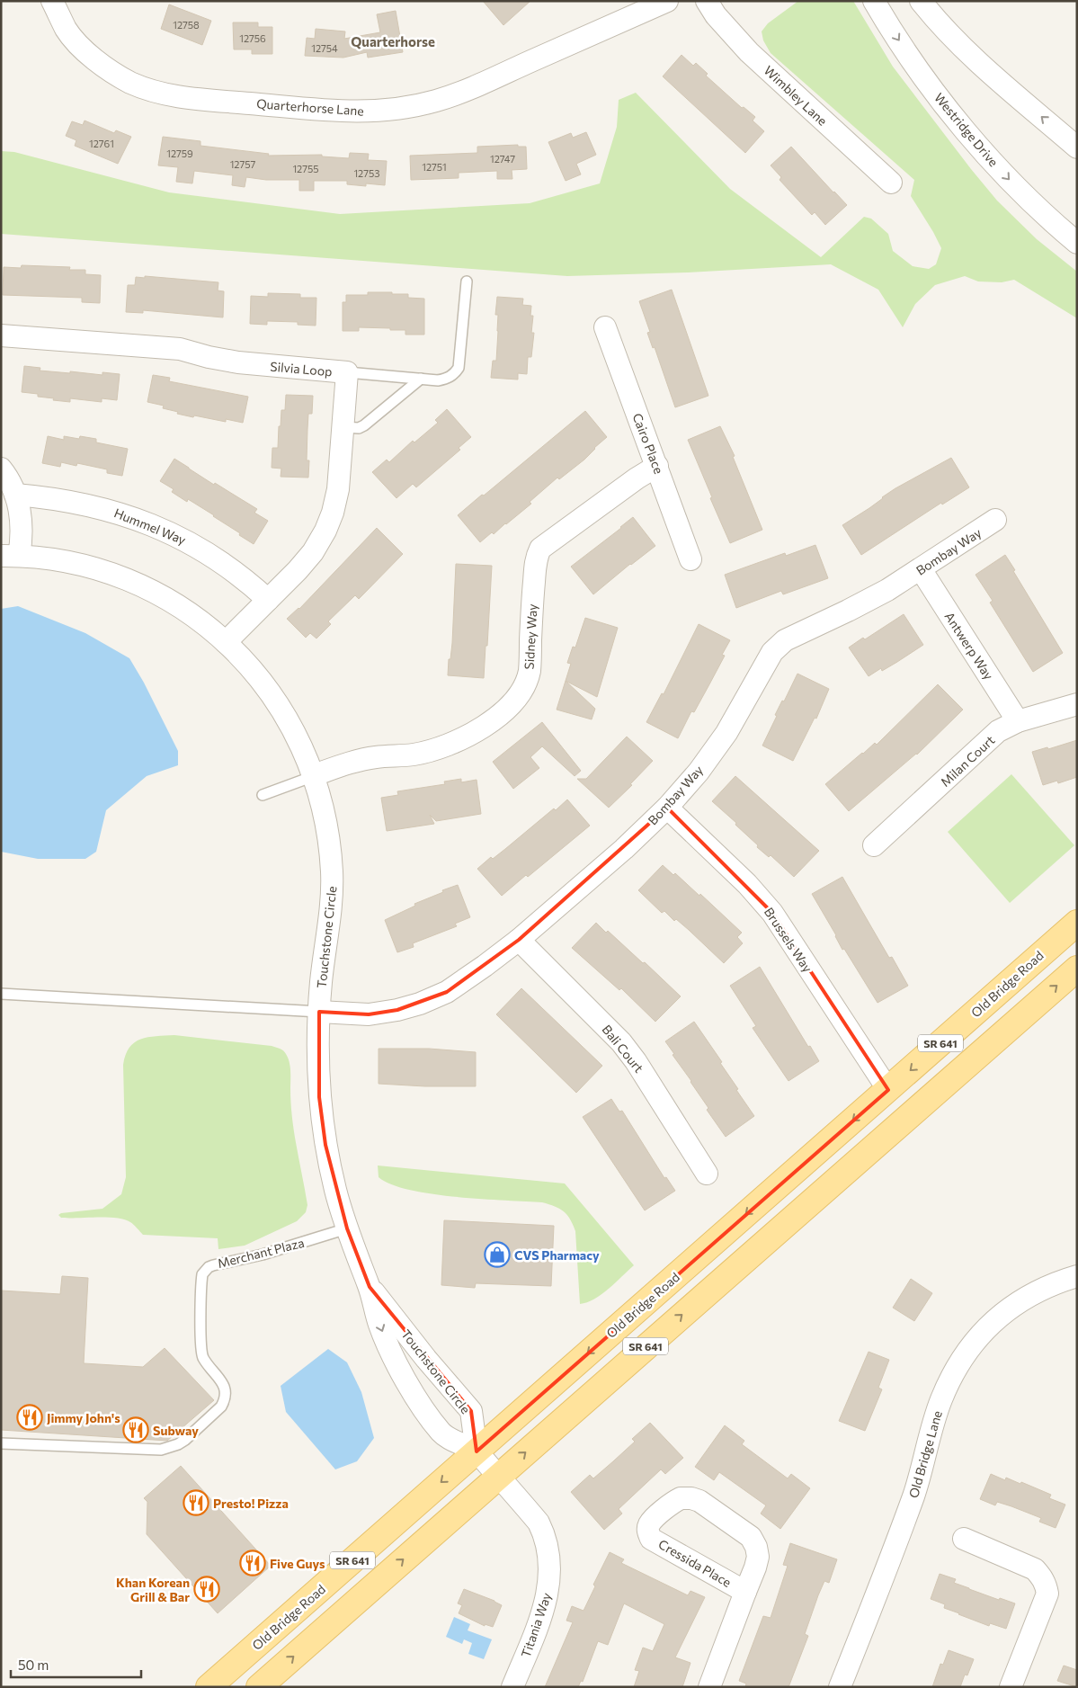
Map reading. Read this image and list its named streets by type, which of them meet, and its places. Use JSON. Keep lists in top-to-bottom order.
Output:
{
  "streets": {
    "main road": ["Old Bridge Road", "SR 641"],
    "street": [
      "Wimbley Lane",
      "Quarterhorse Lane",
      "Westridge Drive",
      "Silvia Loop",
      "Cairo Place",
      "Hummel Way",
      "Bombay Way",
      "Sidney Way",
      "Antwerp Way",
      "Milan Court",
      "Touchstone Circle",
      "Brussels Way",
      "Bali Court",
      "Old Bridge Lane",
      "Cressida Place",
      "Titania Way"
    ],
    "lane": ["Merchant Plaza"]
  },
  "crossings": [
    ["Silvia Loop", "Hummel Way"],
    ["Silvia Loop", "Touchstone Circle"],
    ["Cairo Place", "Sidney Way"],
    ["Bombay Way", "Antwerp Way"],
    ["Bombay Way", "Touchstone Circle"],
    ["Bombay Way", "Brussels Way"],
    ["Bombay Way", "Bali Court"],
    ["Sidney Way", "Touchstone Circle"],
    ["Antwerp Way", "Milan Court"],
    ["Touchstone Circle", "Old Bridge Road"],
    ["Touchstone Circle", "Merchant Plaza"],
    ["Touchstone Circle", "Titania Way"],
    ["Brussels Way", "Old Bridge Road"],
    ["Old Bridge Road", "Titania Way"],
    ["SR 641", "Titania Way"]
  ],
  "districts": ["Quarterhorse"],
  "places": {
    "shop": ["CVS Pharmacy"],
    "restaurant": [
      "Jimmy John's",
      "Subway",
      "Presto! Pizza",
      "Five Guys",
      "Khan Korean Grill & Bar"
    ]
  },
  "house_numbers": [
    "12758",
    "12756",
    "12754",
    "12761",
    "12759",
    "12747",
    "12757",
    "12751",
    "12755",
    "12753"
  ],
  "scale_bar": "50 m"
}
